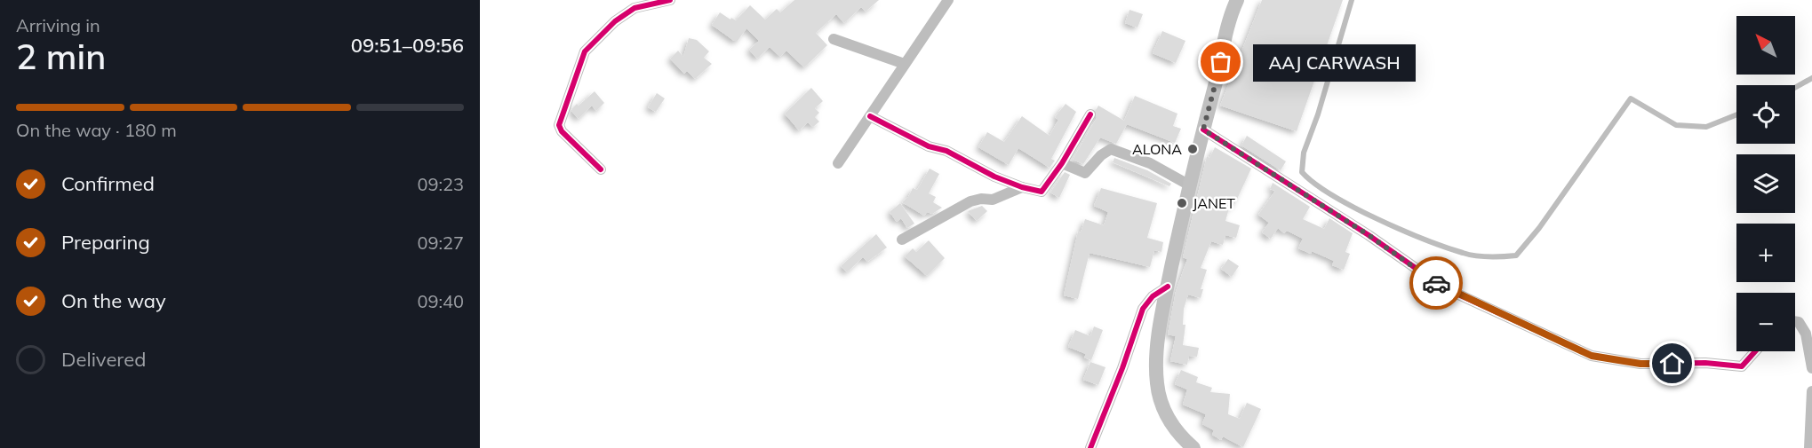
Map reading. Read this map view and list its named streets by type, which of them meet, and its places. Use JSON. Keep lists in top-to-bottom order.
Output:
{
  "places": ["AAJ CARWASH", "ALONA", "JANET"],
  "north": "top left",
  "page": {
    "heading": ["2 min", "Arriving in", "09:51–09:56"],
    "map_buttons": ["+", "−"],
    "bubble": "AAJ CARWASH",
    "bar": "On the way · 180 m",
    "list": [
      ["Confirmed", "09:23"],
      ["Preparing", "09:27"],
      ["On the way", "09:40"],
      "Delivered"
    ]
  }
}
